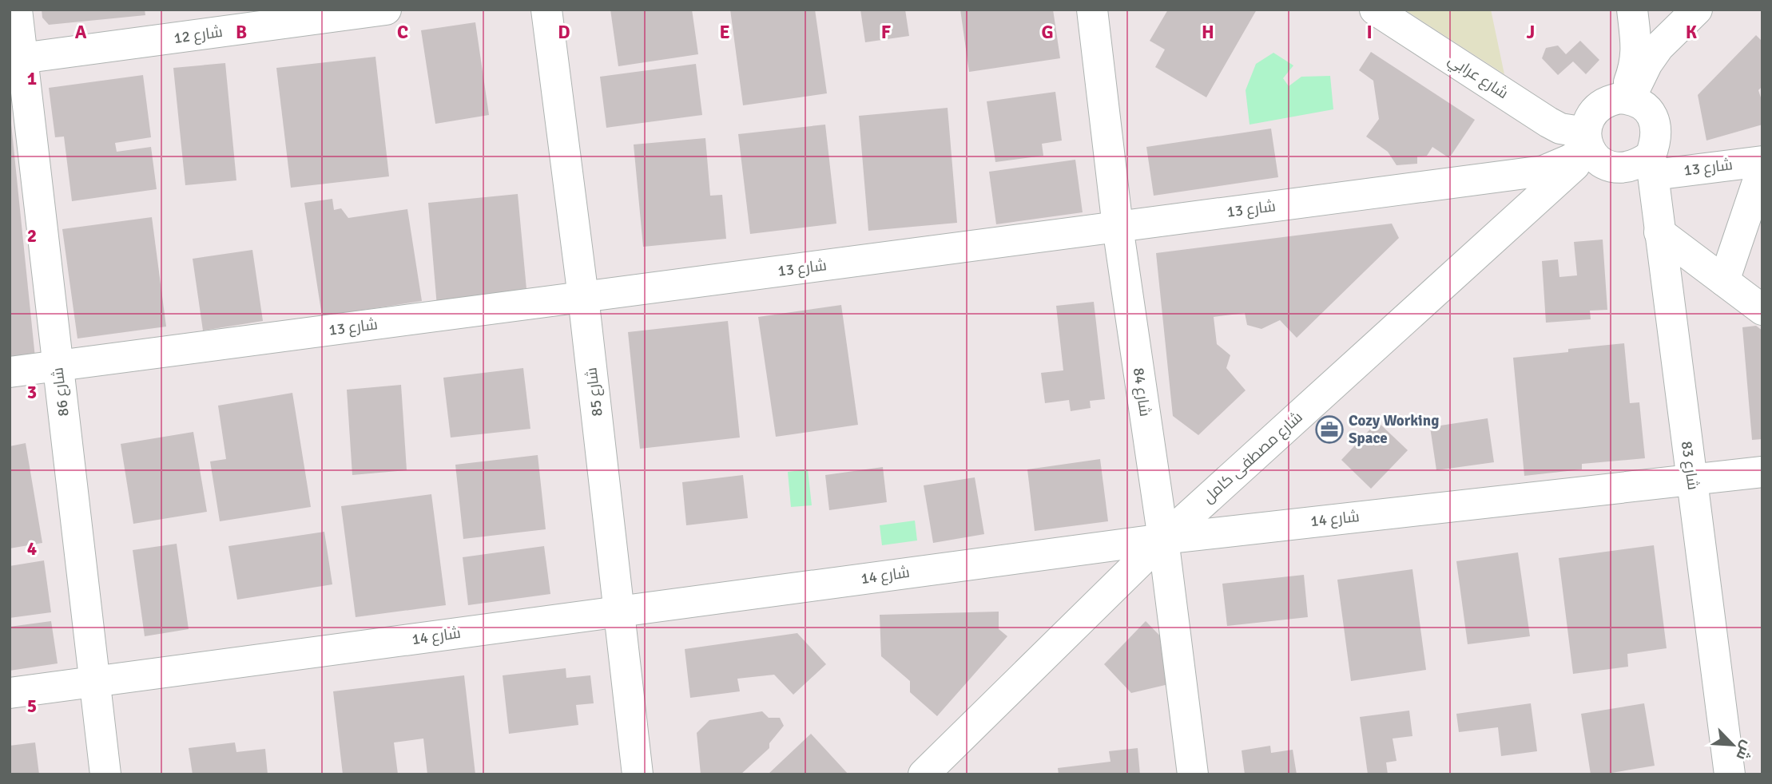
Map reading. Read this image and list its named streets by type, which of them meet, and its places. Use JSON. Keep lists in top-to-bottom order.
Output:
{
  "streets": {
    "street": [
      "شارع 12",
      "شارع عرابي",
      "شارع 13",
      "شارع 86",
      "شارع 85",
      "شارع 84",
      "شارع مصطفى كامل",
      "شارع 83",
      "شارع 14"
    ]
  },
  "crossings": [
    ["شارع 12", "شارع 86"],
    ["شارع عرابي", "شارع 13"],
    ["شارع عرابي", "شارع مصطفى كامل"],
    ["شارع عرابي", "شارع 83"],
    ["شارع 13", "شارع 86"],
    ["شارع 13", "شارع 85"],
    ["شارع 13", "شارع 84"],
    ["شارع 13", "شارع مصطفى كامل"],
    ["شارع 13", "شارع 83"],
    ["شارع 86", "شارع 14"],
    ["شارع 85", "شارع 14"],
    ["شارع 84", "شارع مصطفى كامل"],
    ["شارع 84", "شارع 14"],
    ["شارع مصطفى كامل", "شارع 83"],
    ["شارع مصطفى كامل", "شارع 14"],
    ["شارع 83", "شارع 14"]
  ],
  "places": {
    "office": ["Cozy Working Space"]
  },
  "north": "bottom right",
  "grid": {
    "columns": [
      "A",
      "B",
      "C",
      "D",
      "E",
      "F",
      "G",
      "H",
      "I",
      "J",
      "K"
    ],
    "rows": [
      "1",
      "2",
      "3",
      "4",
      "5"
    ]
  }
}
